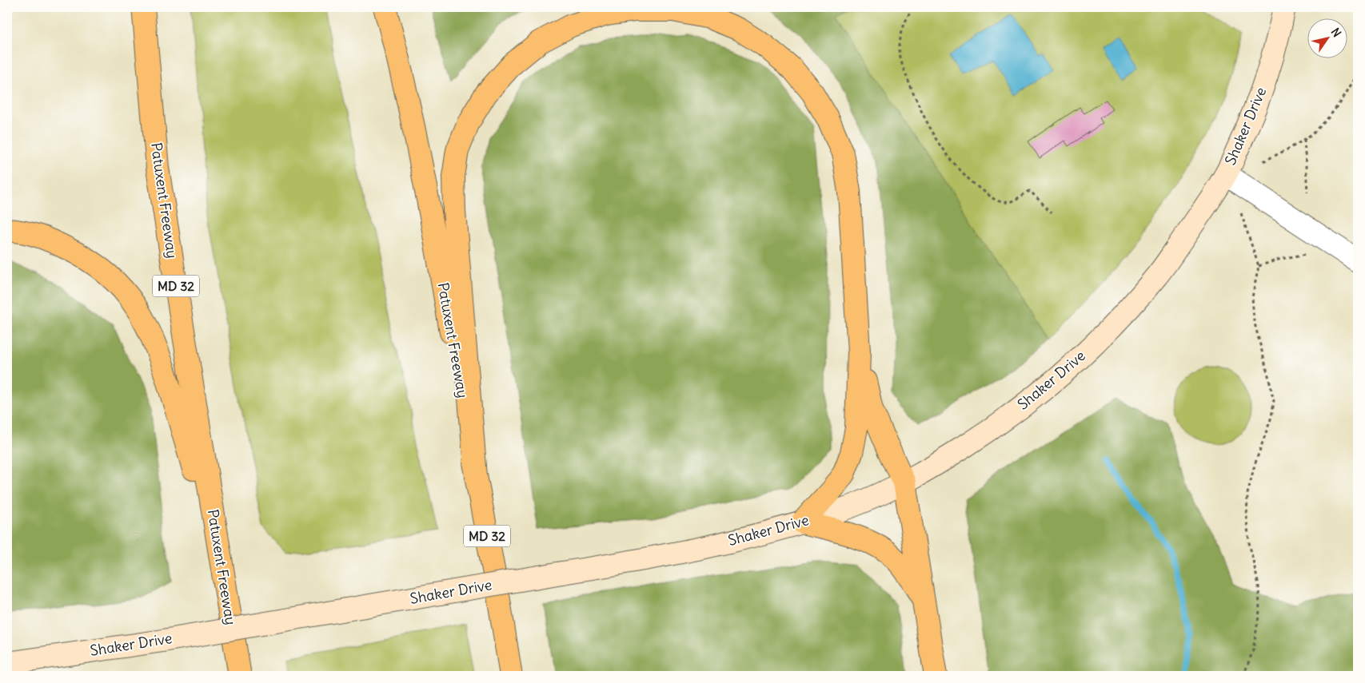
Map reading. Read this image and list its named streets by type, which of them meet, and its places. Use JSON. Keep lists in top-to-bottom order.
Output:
{
  "streets": {
    "highway": ["Patuxent Freeway", "MD 32"],
    "street": ["Shaker Drive"]
  },
  "north": "top right"
}
